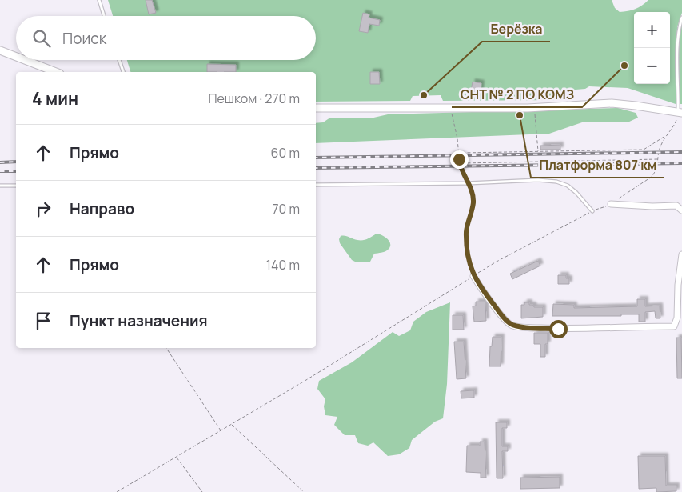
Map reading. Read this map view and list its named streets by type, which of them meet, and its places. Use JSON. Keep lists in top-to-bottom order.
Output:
{
  "places": ["СНТ № 2 ПО КОМЗ", "Берёзка", "Платформа 807 км"],
  "page": {
    "map_buttons": ["+", "−"],
    "search": "Поиск",
    "heading": ["4 мин", "Пешком · 270 m"],
    "list": [
      ["Прямо", "60 m"],
      ["Направо", "70 m"],
      ["Прямо", "140 m"],
      "Пункт назначения"
    ]
  }
}
